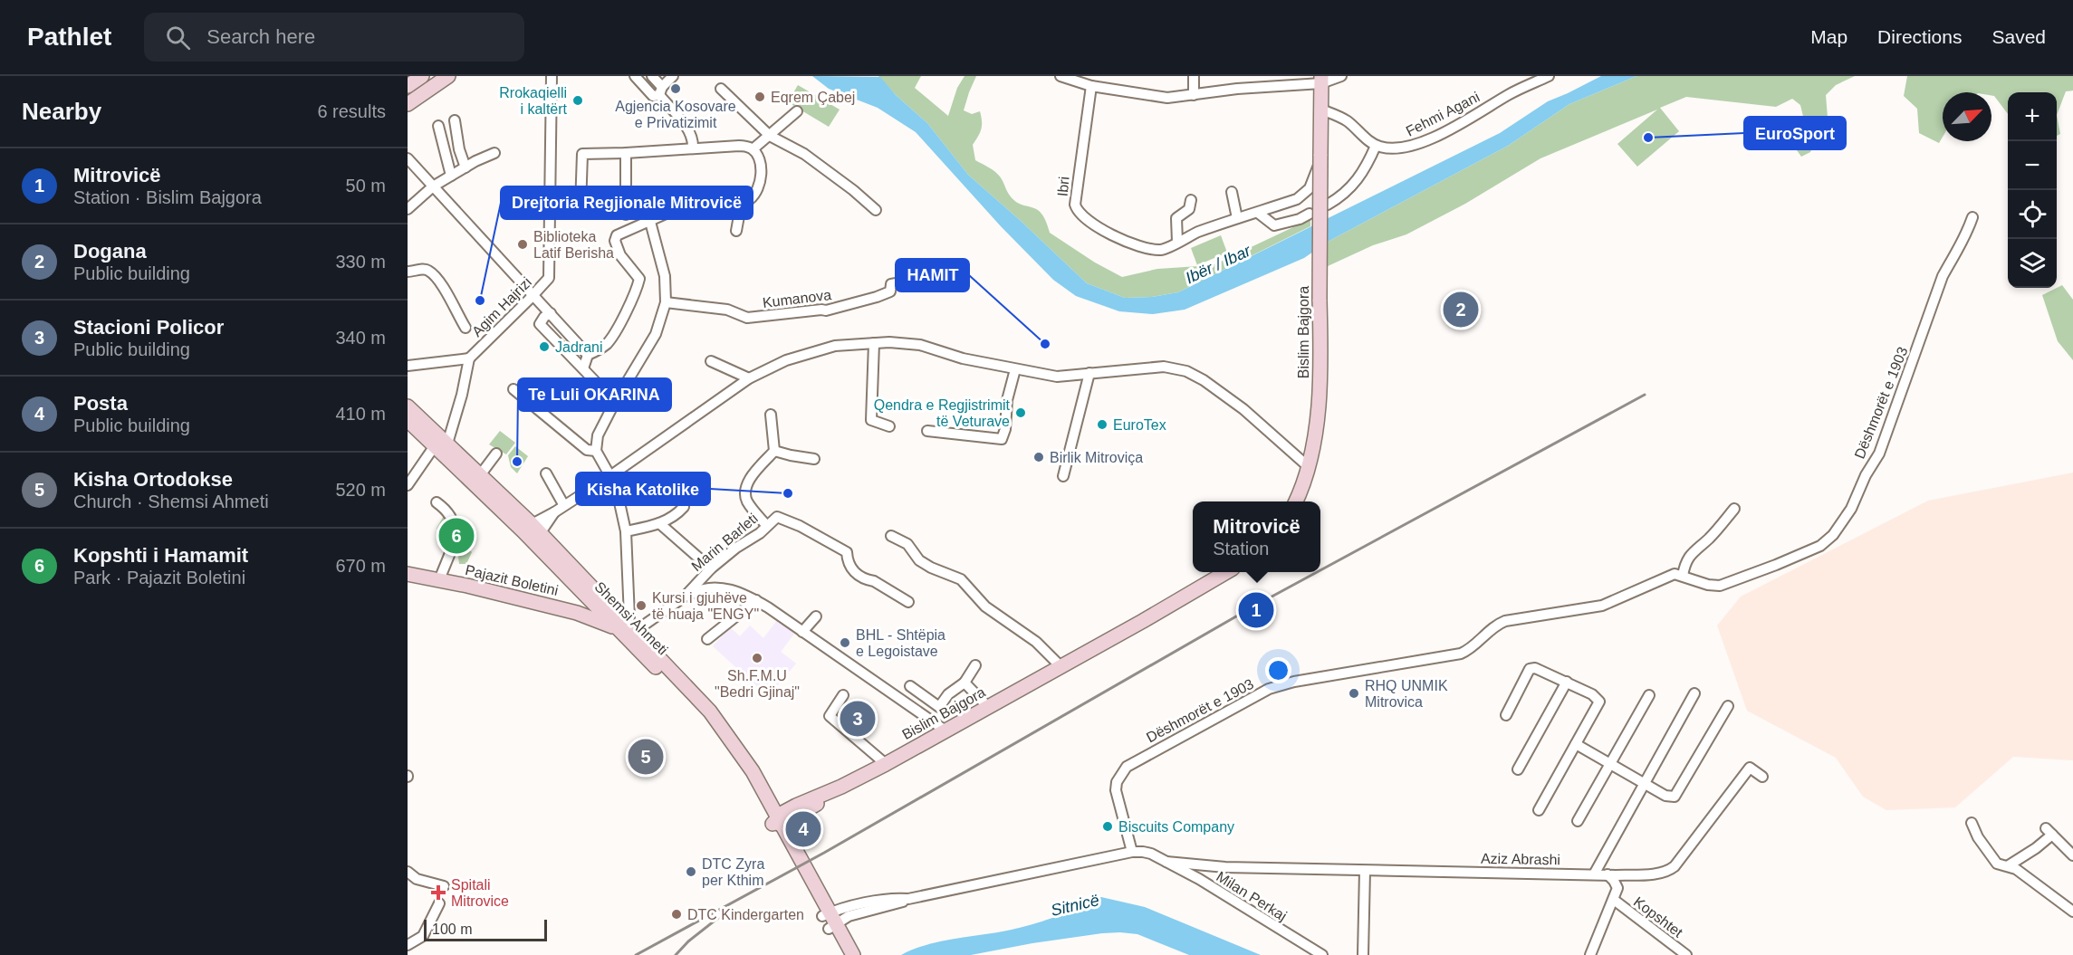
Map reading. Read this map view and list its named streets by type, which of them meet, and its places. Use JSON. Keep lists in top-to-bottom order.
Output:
{
  "streets": {
    "main road": ["Bislim Bajgora", "Pajazit Boletini", "Shemsi Ahmeti"],
    "street": [
      "Fehmi Agani",
      "Ibri",
      "Kumanova",
      "Agim Hajrizi",
      "Dëshmorët e 1903",
      "Marin Barleti",
      "Aziz Abrashi",
      "Milan Perkaj",
      "Kopshtet"
    ]
  },
  "crossings": [
    ["Ibri", "Bislim Bajgora"],
    ["Bislim Bajgora", "Shemsi Ahmeti"],
    ["Dëshmorët e 1903", "Aziz Abrashi"],
    ["Marin Barleti", "Shemsi Ahmeti"],
    ["Pajazit Boletini", "Shemsi Ahmeti"],
    ["Aziz Abrashi", "Milan Perkaj"]
  ],
  "water": ["Ibër / Ibar", "Sitnicë"],
  "places": {
    "other": [
      "Agjencia Kosovare e Privatizimit",
      "Eqrem Çabej",
      "Rrokaqielli i kaltërt",
      "EuroSport",
      "Biblioteka Latif Berisha",
      "Drejtoria Regjionale Mitrovicë",
      "HAMIT",
      "Jadrani",
      "Qendra e Regjistrimit të Veturave",
      "EuroTex",
      "Birlik Mitroviça",
      "Te Luli OKARINA",
      "Kisha Katolike",
      "Kursi i gjuhëve të huaja \"ENGY\"",
      "BHL - Shtëpia e Legoistave",
      "Sh.F.M.U \"Bedri Gjinaj\"",
      "RHQ UNMIK Mitrovica",
      "Biscuits Company",
      "DTC Zyra per Kthim",
      "DTC Kindergarten"
    ],
    "health": ["Spitali Mitrovice"]
  },
  "scale_bar": "100 m",
  "north": "top right",
  "page": {
    "header": "Pathlet",
    "search": "Search here",
    "nav": ["Map", "Directions", "Saved"],
    "heading": ["Nearby", "6 results"],
    "map_buttons": ["+", "−"],
    "list": [
      {
        "mark": "1",
        "name": "Mitrovicë",
        "note": "Station · Bislim Bajgora",
        "value": "50 m"
      },
      {
        "mark": "2",
        "name": "Dogana",
        "note": "Public building",
        "value": "330 m"
      },
      {
        "mark": "3",
        "name": "Stacioni Policor",
        "note": "Public building",
        "value": "340 m"
      },
      {
        "mark": "4",
        "name": "Posta",
        "note": "Public building",
        "value": "410 m"
      },
      {
        "mark": "5",
        "name": "Kisha Ortodokse",
        "note": "Church · Shemsi Ahmeti",
        "value": "520 m"
      },
      {
        "mark": "6",
        "name": "Kopshti i Hamamit",
        "note": "Park · Pajazit Boletini",
        "value": "670 m"
      }
    ],
    "pins": [
      "2",
      "6",
      "1",
      "3",
      "5",
      "4"
    ],
    "popup": ["Mitrovicë", "Station"],
    "scale": "100 m"
  }
}
